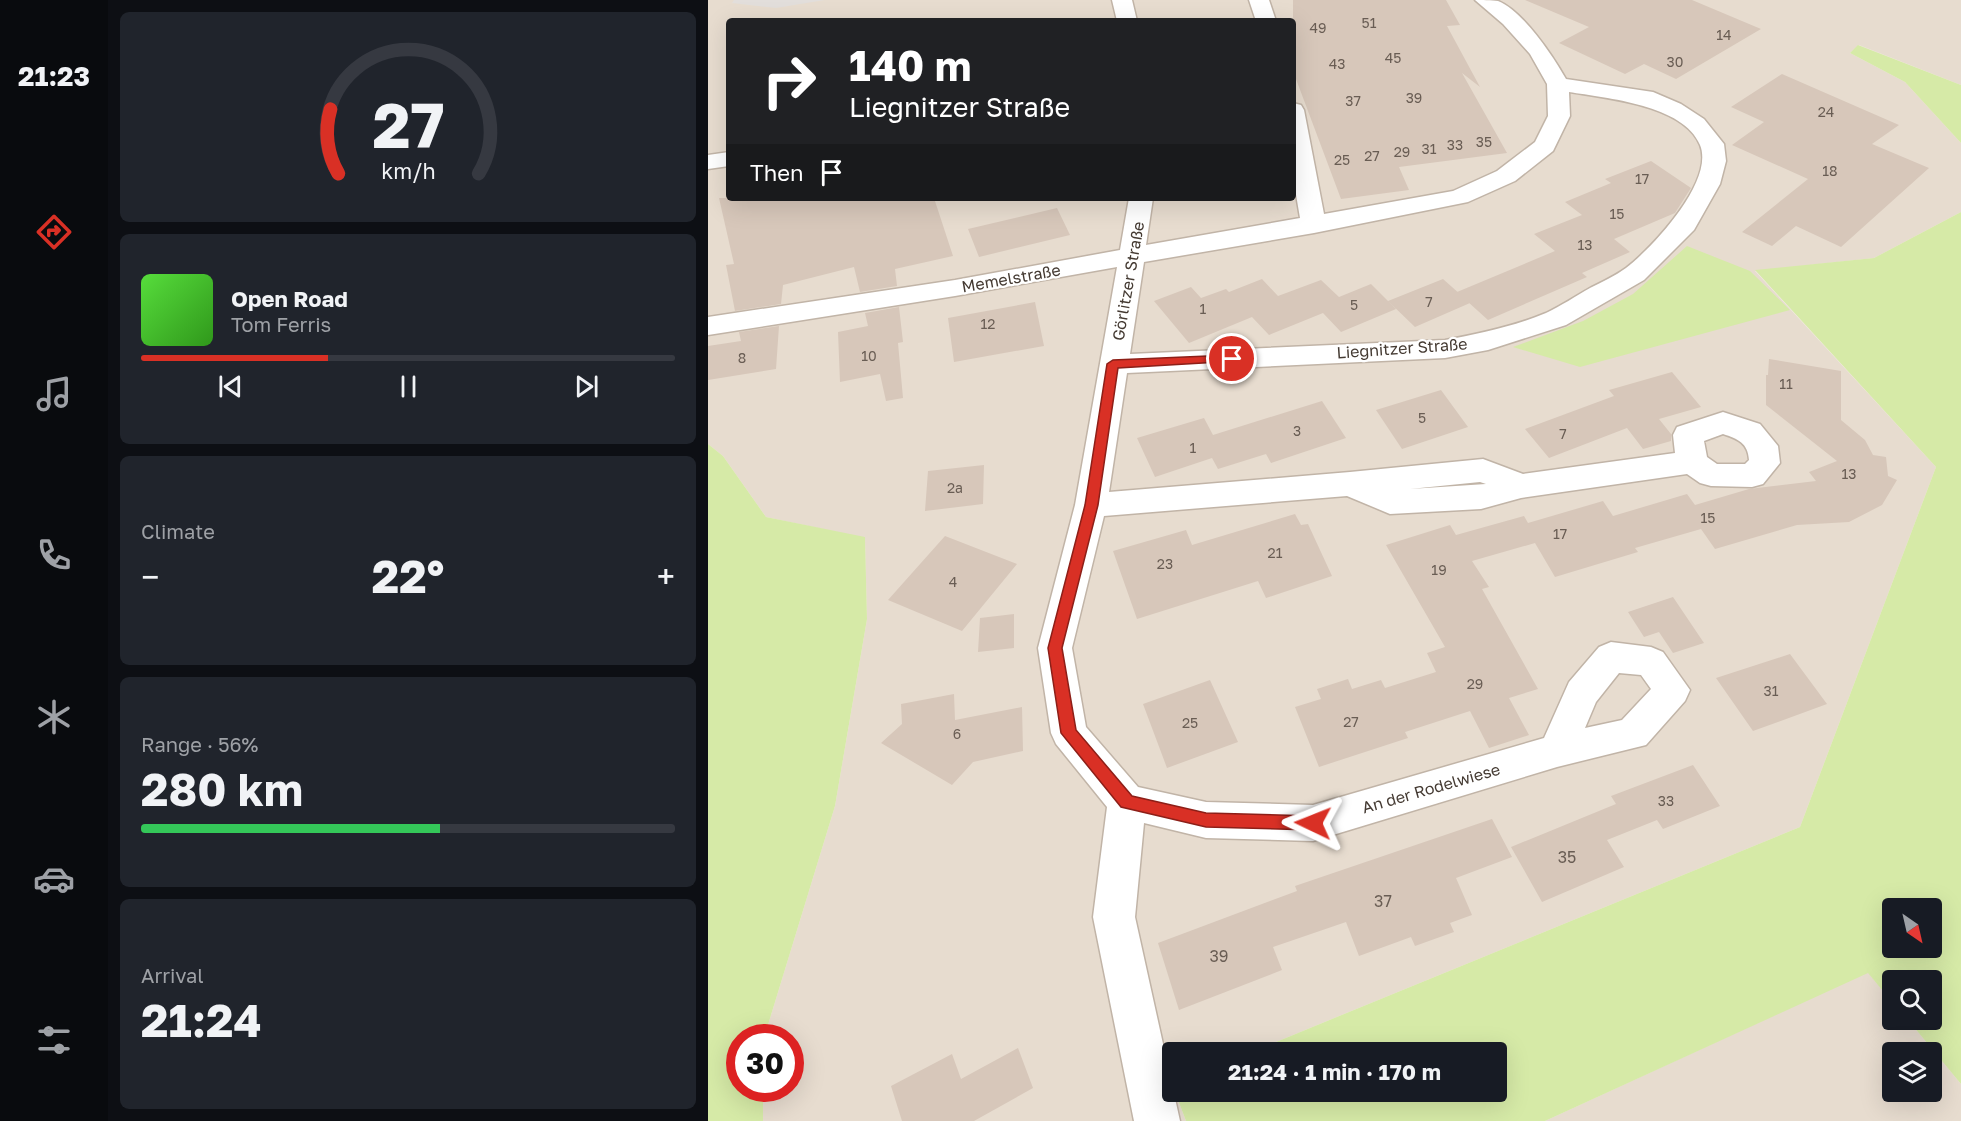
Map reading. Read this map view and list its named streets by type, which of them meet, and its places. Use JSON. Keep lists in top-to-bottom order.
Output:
{
  "streets": {
    "street": [
      "Memelstraße",
      "Görlitzer Straße",
      "Liegnitzer Straße",
      "An der Rodelwiese"
    ]
  },
  "crossings": [
    ["Memelstraße", "Görlitzer Straße"],
    ["Memelstraße", "Liegnitzer Straße"],
    ["Görlitzer Straße", "Liegnitzer Straße"]
  ],
  "house_numbers": [
    "51",
    "49",
    "14",
    "45",
    "30",
    "43",
    "39",
    "37",
    "24",
    "35",
    "33",
    "31",
    "29",
    "27",
    "25",
    "18",
    "17",
    "15",
    "13",
    "7",
    "5",
    "1",
    "12",
    "10",
    "8",
    "11",
    "5",
    "3",
    "7",
    "1",
    "13",
    "2a",
    "15",
    "17",
    "21",
    "23",
    "19",
    "4",
    "29",
    "31",
    "27",
    "25",
    "6",
    "33",
    "35",
    "37",
    "39"
  ],
  "north": "bottom right",
  "page": {
    "tabs": "21:23",
    "turn": ["140 m", "Liegnitzer Straße"],
    "then": "Then",
    "song": ["Open Road", "Tom Ferris"],
    "tile": [
      "Climate",
      ["Range · 56%", "280 km"],
      ["Arrival", "21:24"]
    ],
    "heat": ["−", "22°", "+"],
    "limit": "30",
    "trip": "21:24 · 1 min · 170 m",
    "gauge": ["27", "km/h"]
  }
}
